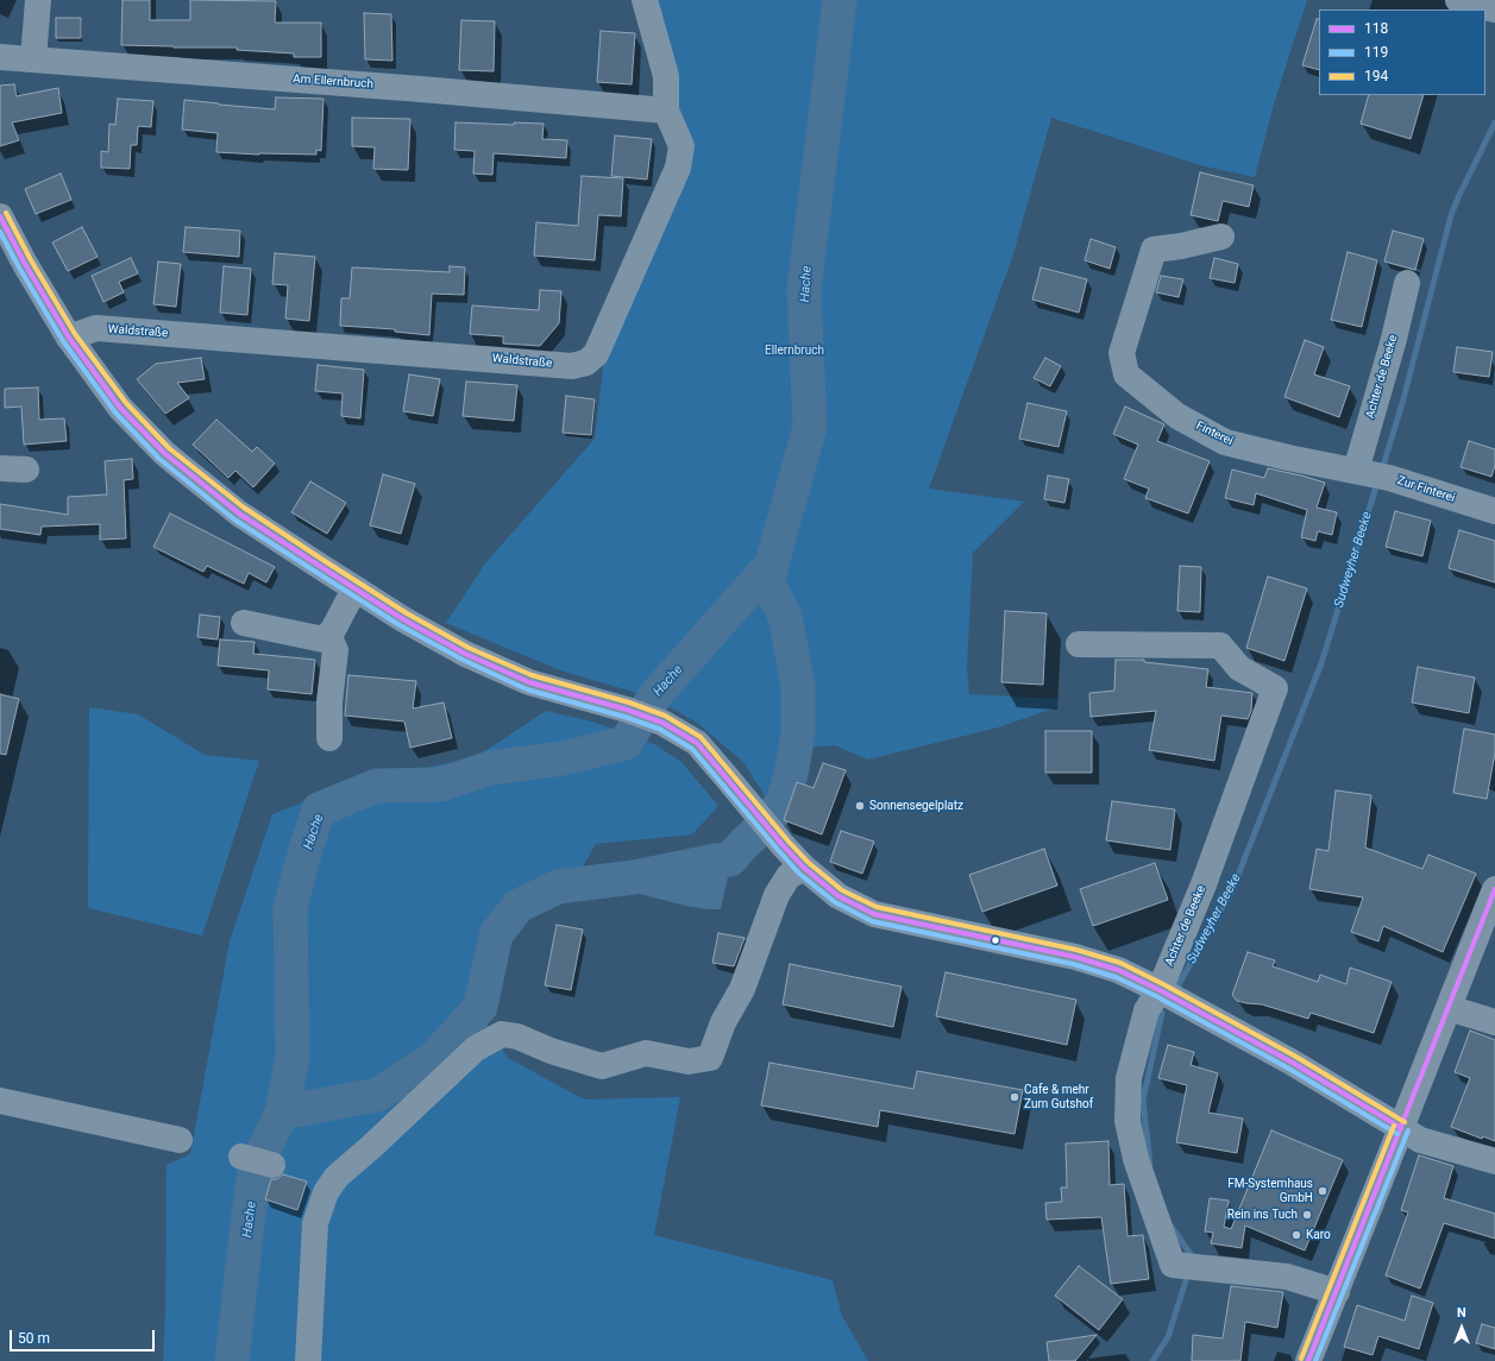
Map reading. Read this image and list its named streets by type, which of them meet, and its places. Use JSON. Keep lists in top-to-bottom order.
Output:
{
  "streets": {
    "street": [
      "Am Ellernbruch",
      "Waldstraße",
      "Achter de Beeke",
      "Finterei",
      "Zur Finterei"
    ]
  },
  "crossings": [
    ["Am Ellernbruch", "Waldstraße"],
    ["Achter de Beeke", "Finterei"],
    ["Achter de Beeke", "Zur Finterei"],
    ["Finterei", "Zur Finterei"]
  ],
  "water": ["Hache", "Sudweyher Beeke"],
  "parks": ["Ellernbruch"],
  "places": [
    "Sonnensegelplatz",
    "Cafe & mehr Zum Gutshof",
    "FM-Systemhaus GmbH",
    "Rein ins Tuch",
    "Karo"
  ],
  "lines": ["transit line 194", "transit line 118", "transit line 119"],
  "legend": ["118", "119", "194"],
  "scale_bar": "50 m",
  "north": "top"
}
